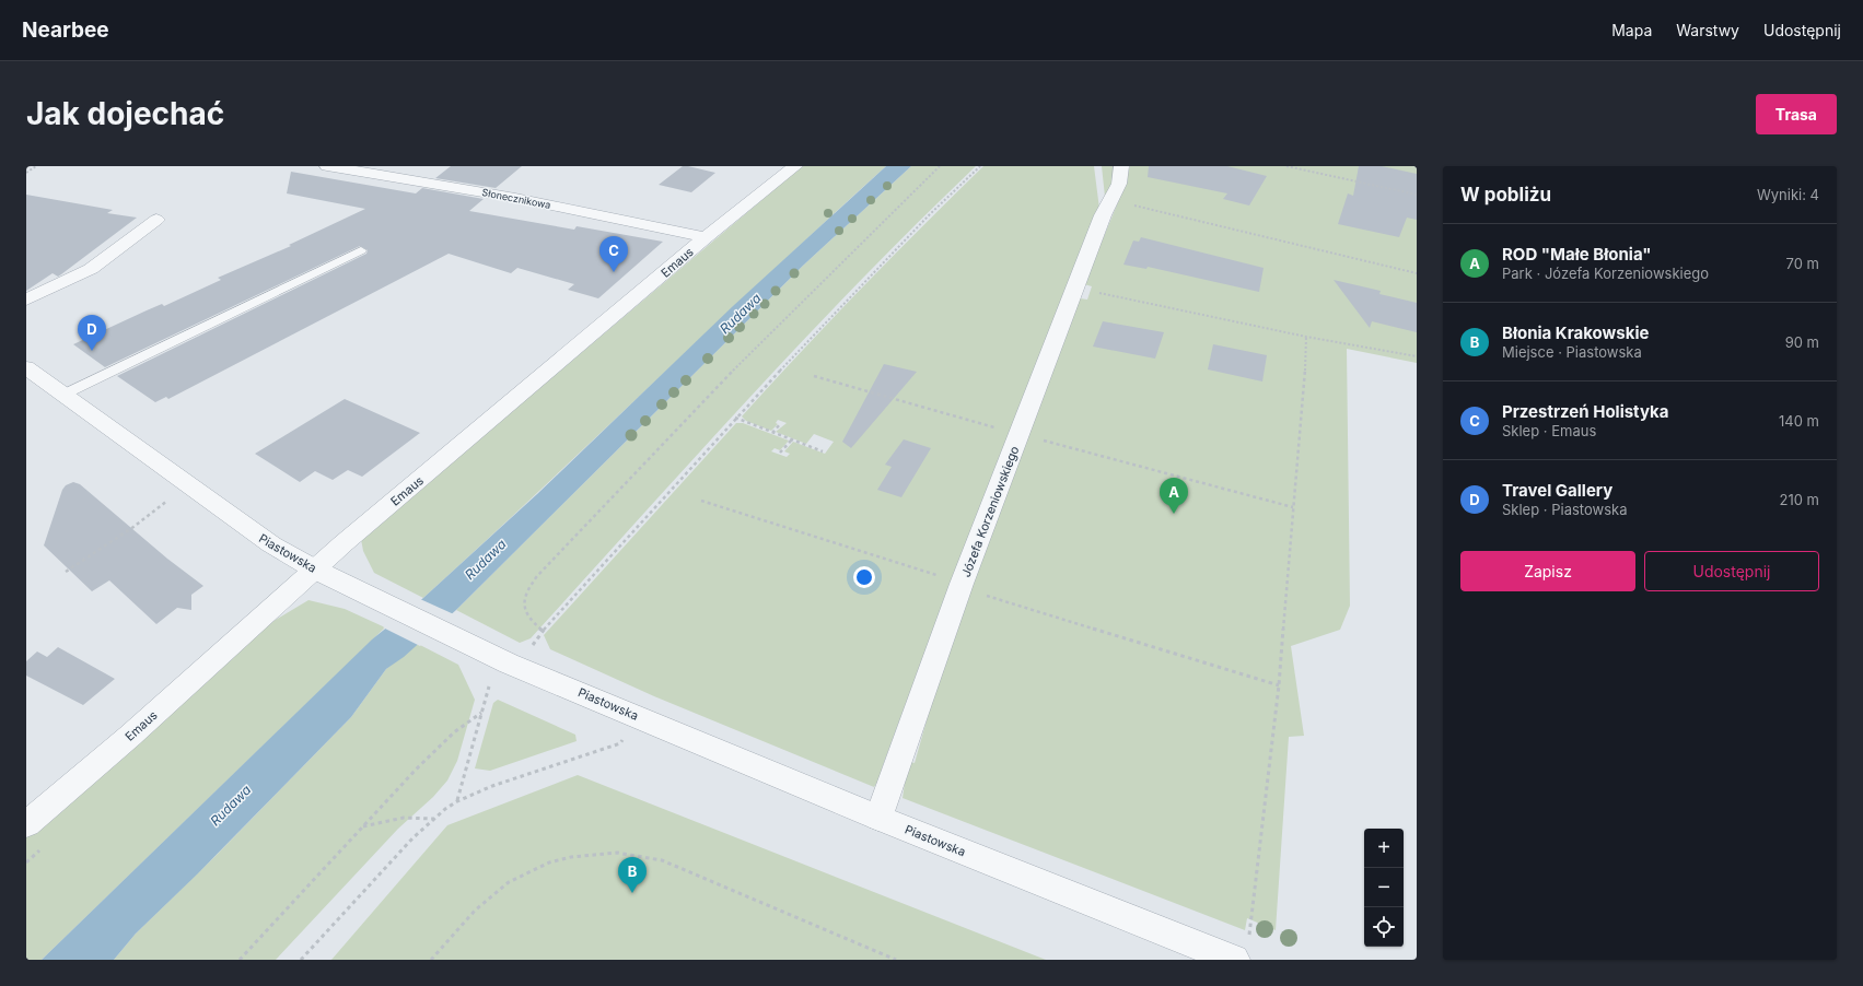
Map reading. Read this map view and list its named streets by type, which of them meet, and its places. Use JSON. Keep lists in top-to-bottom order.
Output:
{
  "streets": {
    "street": [
      "Słonecznikowa",
      "Emaus",
      "Józefa Korzeniowskiego",
      "Piastowska"
    ]
  },
  "crossings": [
    ["Słonecznikowa", "Emaus"],
    ["Emaus", "Piastowska"],
    ["Józefa Korzeniowskiego", "Piastowska"]
  ],
  "water": ["Rudawa"],
  "page": {
    "header": "Nearbee",
    "nav": ["Mapa", "Warstwy", "Udostępnij"],
    "buttons": [
      "Trasa",
      ["Zapisz", "Udostępnij"]
    ],
    "title": "Jak dojechać",
    "heading": ["W pobliżu", "Wyniki: 4"],
    "list": [
      {
        "mark": "A",
        "name": "ROD \"Małe Błonia\"",
        "note": "Park · Józefa Korzeniowskiego",
        "value": "70 m"
      },
      {
        "mark": "B",
        "name": "Błonia Krakowskie",
        "note": "Miejsce · Piastowska",
        "value": "90 m"
      },
      {
        "mark": "C",
        "name": "Przestrzeń Holistyka",
        "note": "Sklep · Emaus",
        "value": "140 m"
      },
      {
        "mark": "D",
        "name": "Travel Gallery",
        "note": "Sklep · Piastowska",
        "value": "210 m"
      }
    ],
    "pins": [
      "C",
      "D",
      "A",
      "B"
    ],
    "map_buttons": ["+", "−"]
  }
}
